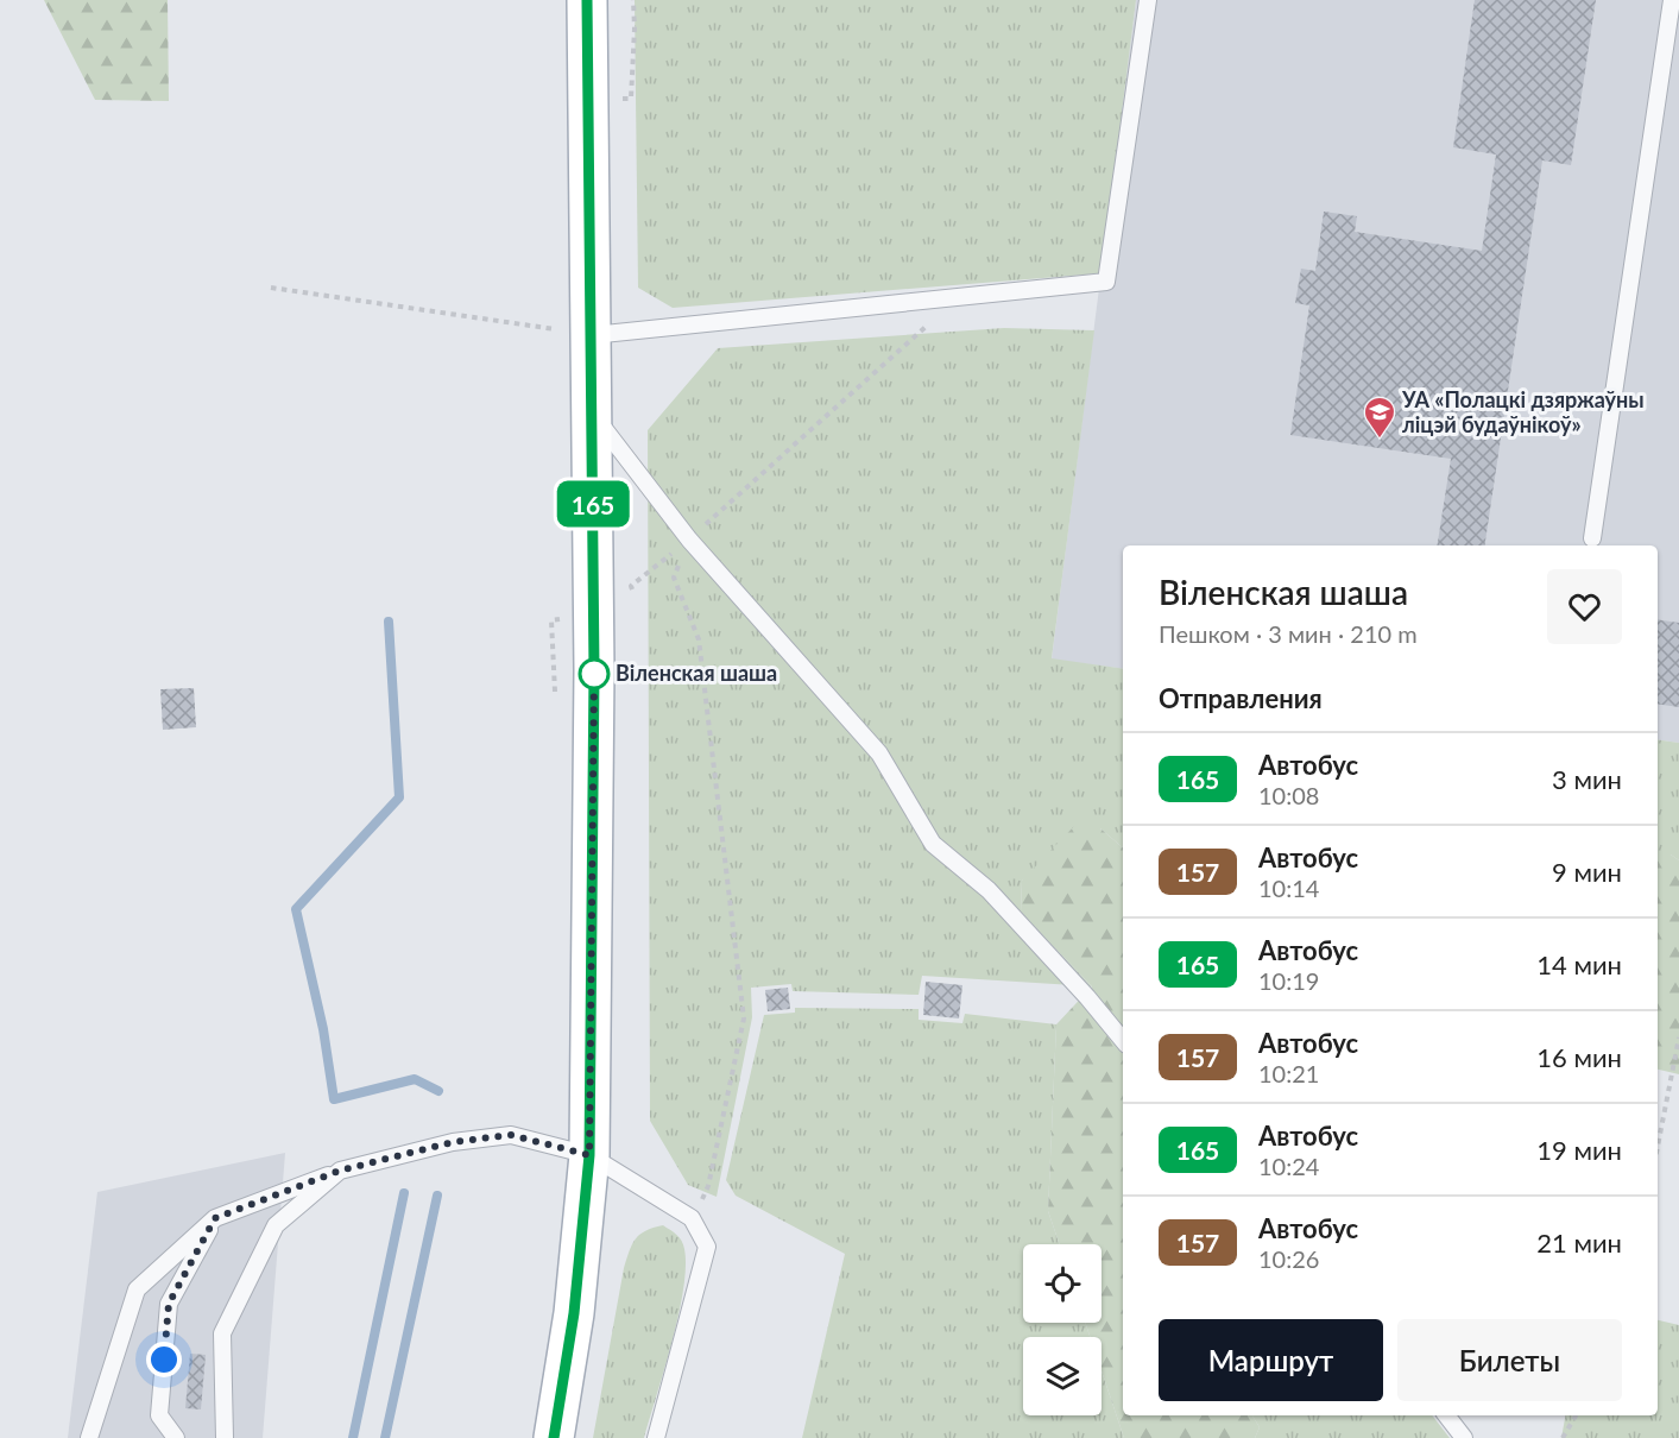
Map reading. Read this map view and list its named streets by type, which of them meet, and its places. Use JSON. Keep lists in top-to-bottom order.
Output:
{
  "places": {
    "school or university": ["УА «Полацкі дзяржаўны ліцэй будаўнікоў»"],
    "other": ["Віленская шаша"]
  },
  "lines": ["bus line 165"],
  "page": {
    "on_map": "165",
    "heading": [
      ["Віленская шаша", "Пешком · 3 мин · 210 m"],
      "Отправления"
    ],
    "list": [
      {
        "mark": "165",
        "name": "Автобус",
        "note": "10:08",
        "value": "3 мин"
      },
      {
        "mark": "157",
        "name": "Автобус",
        "note": "10:14",
        "value": "9 мин"
      },
      {
        "mark": "165",
        "name": "Автобус",
        "note": "10:19",
        "value": "14 мин"
      },
      {
        "mark": "157",
        "name": "Автобус",
        "note": "10:21",
        "value": "16 мин"
      },
      {
        "mark": "165",
        "name": "Автобус",
        "note": "10:24",
        "value": "19 мин"
      },
      {
        "mark": "157",
        "name": "Автобус",
        "note": "10:26",
        "value": "21 мин"
      }
    ],
    "buttons": ["Маршрут", "Билеты"]
  }
}
